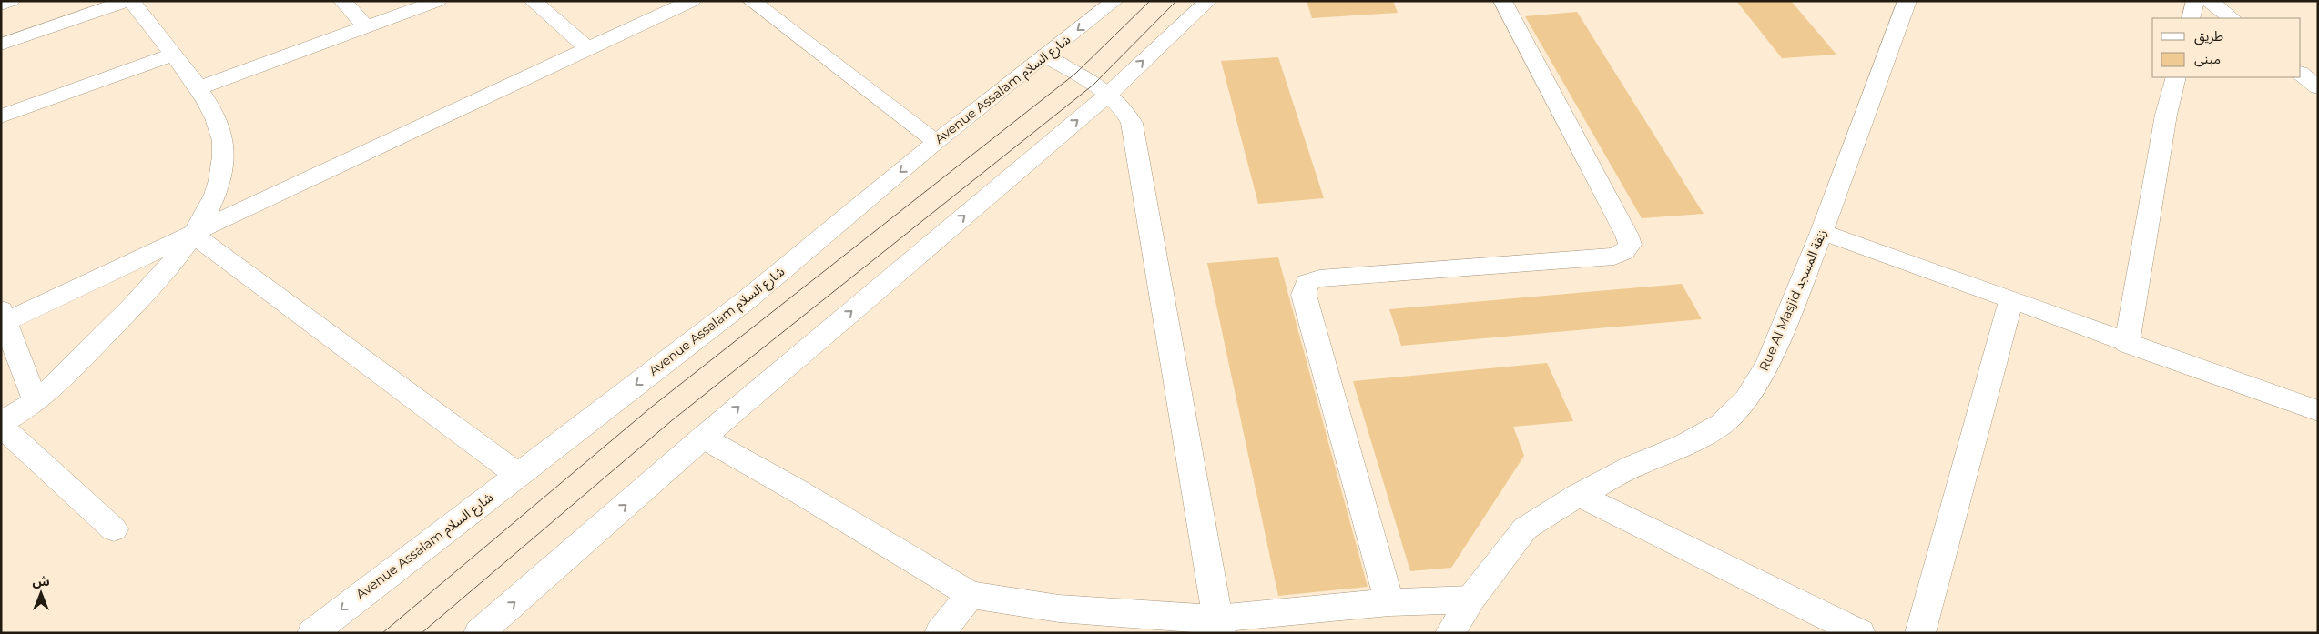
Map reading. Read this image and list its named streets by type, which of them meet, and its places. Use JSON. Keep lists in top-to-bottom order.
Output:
{
  "streets": {
    "street": ["Avenue Assalam شارع السلام", "Rue Al Masjid زنقة المسجد"]
  },
  "legend": ["طريق", "مبنى"],
  "north": "top"
}
